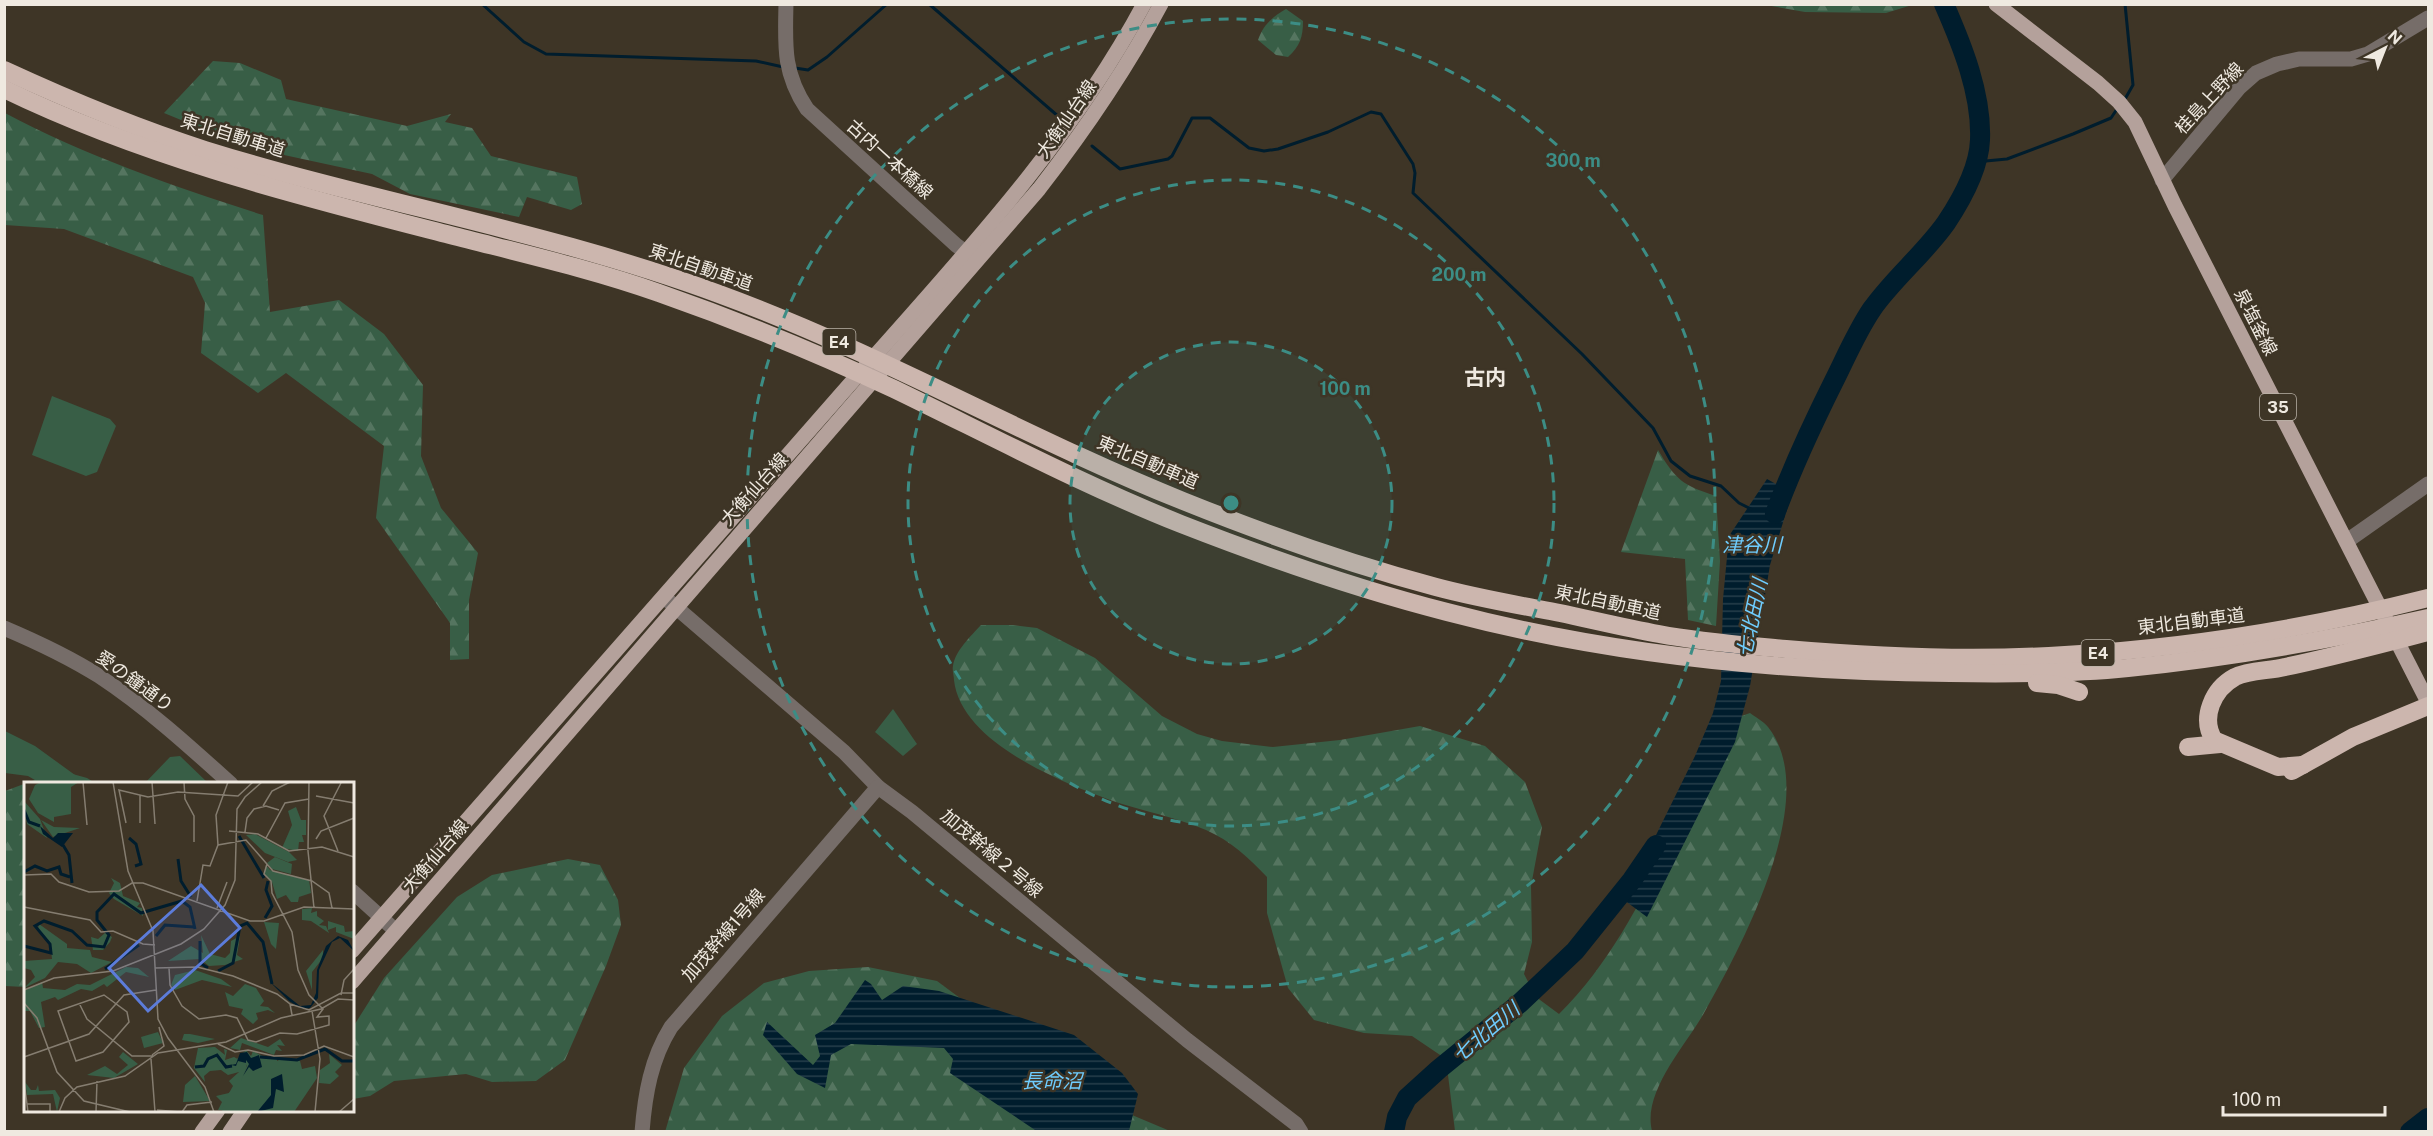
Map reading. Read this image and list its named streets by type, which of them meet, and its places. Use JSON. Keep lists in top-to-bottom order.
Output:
{
  "streets": {
    "highway": ["東北自動車道", "E4"],
    "main road": ["大衡仙台線", "泉塩釜線", "35"],
    "street": [
      "桂島上野線",
      "古内一本橋線",
      "愛の鐘通り",
      "加茂幹線２号線",
      "加茂幹線1号線"
    ]
  },
  "crossings": [
    ["桂島上野線", "泉塩釜線"],
    ["大衡仙台線", "古内一本橋線"],
    ["大衡仙台線", "加茂幹線２号線"],
    ["加茂幹線２号線", "加茂幹線1号線"]
  ],
  "districts": ["古内"],
  "water": ["津谷川", "七北田川", "長命沼"],
  "scale_bar": "100 m",
  "north": "top right",
  "rings": ["300 m", "200 m", "100 m"]
}
